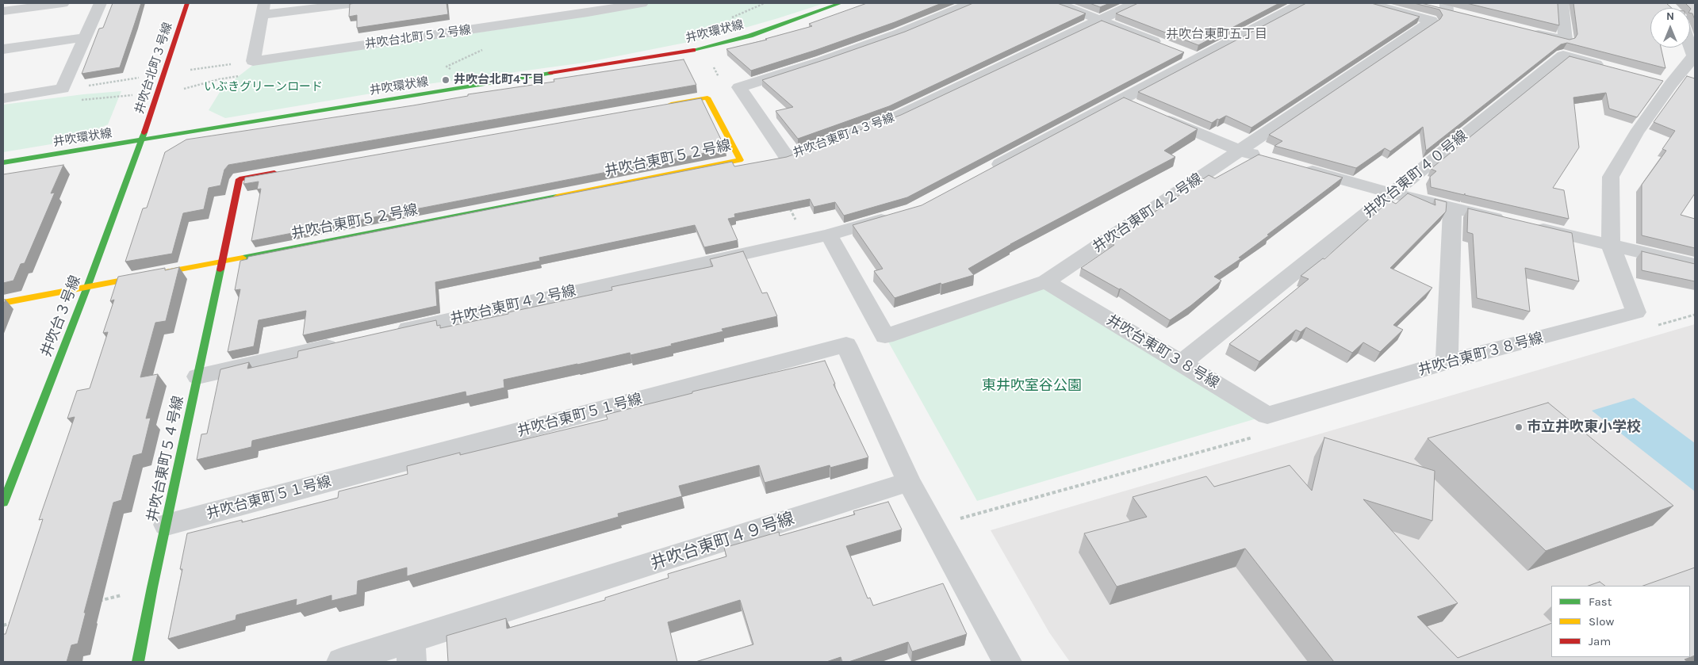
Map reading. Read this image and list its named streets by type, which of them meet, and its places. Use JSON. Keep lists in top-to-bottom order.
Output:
{
  "streets": {
    "street": [
      "井吹環状線",
      "井吹台北町５２号線",
      "井吹台北町３号線",
      "井吹台東町４３号線",
      "井吹台東町５２号線",
      "井吹台東町４０号線",
      "井吹台東町４２号線",
      "井吹台３号線",
      "井吹台東町３８号線",
      "井吹台東町５１号線",
      "井吹台東町５４号線",
      "井吹台東町４９号線"
    ]
  },
  "crossings": [
    ["井吹環状線", "井吹台北町３号線"],
    ["井吹環状線", "井吹台３号線"],
    ["井吹台北町３号線", "井吹台３号線"],
    ["井吹台東町５２号線", "井吹台３号線"],
    ["井吹台東町５２号線", "井吹台東町５４号線"],
    ["井吹台東町４０号線", "井吹台東町３８号線"],
    ["井吹台東町４２号線", "井吹台東町３８号線"],
    ["井吹台東町５１号線", "井吹台東町５４号線"],
    ["井吹台東町５１号線", "井吹台東町４９号線"]
  ],
  "districts": ["井吹台東町五丁目"],
  "parks": ["いぶきグリーンロード", "東井吹室谷公園"],
  "places": ["井吹台北町4丁目", "市立井吹東小学校"],
  "legend": ["Fast", "Slow", "Jam"],
  "north": "top"
}
